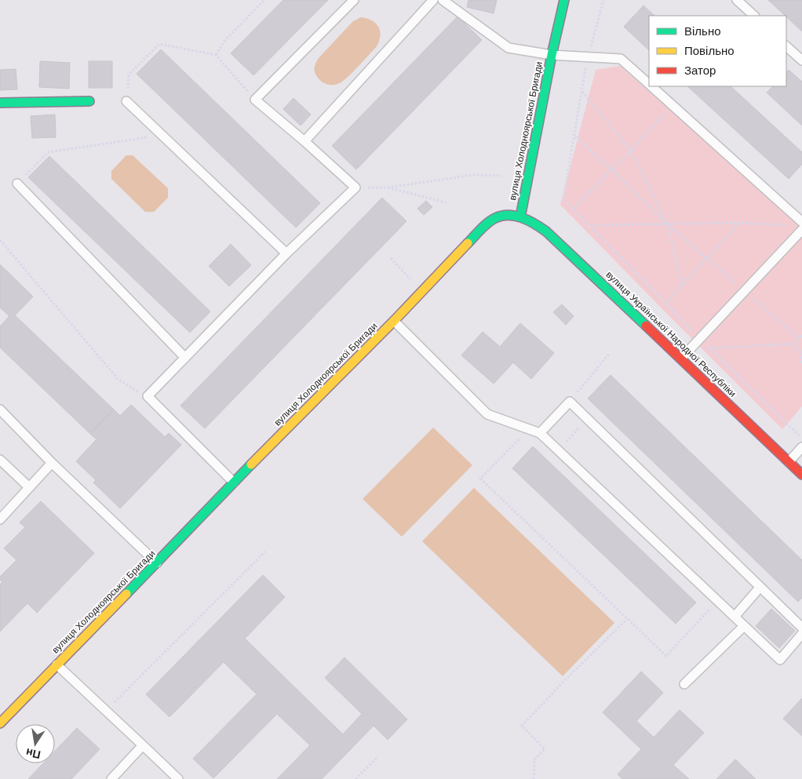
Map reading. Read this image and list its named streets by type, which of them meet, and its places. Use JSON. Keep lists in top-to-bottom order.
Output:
{
  "streets": {
    "street": ["вулиця Холодноярської Бригади", "вулиця Української Народної Республіки"]
  },
  "crossings": [
    ["вулиця Холодноярської Бригади", "вулиця Української Народної Республіки"]
  ],
  "legend": ["Вільно", "Повільно", "Затор"],
  "north": "bottom"
}
